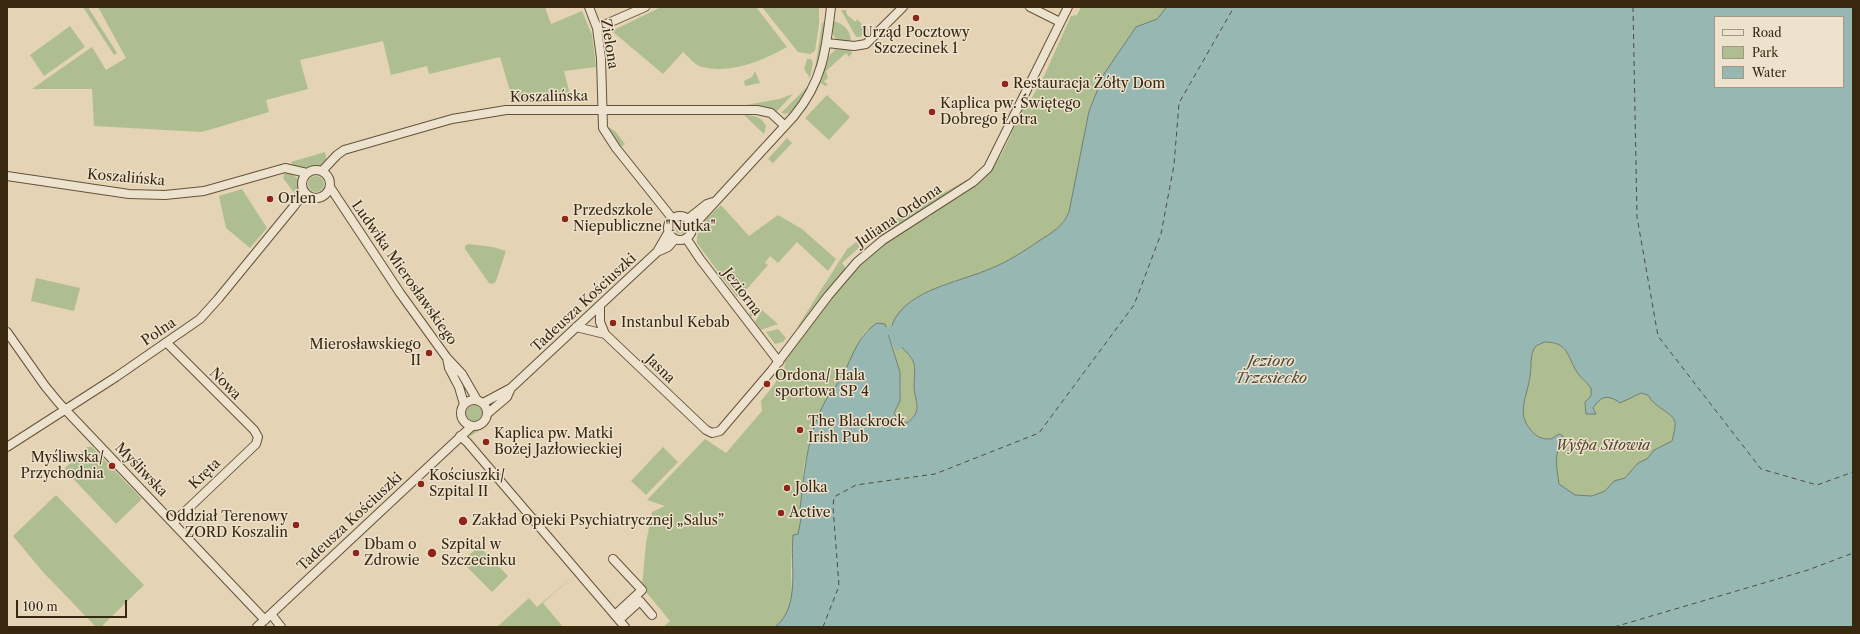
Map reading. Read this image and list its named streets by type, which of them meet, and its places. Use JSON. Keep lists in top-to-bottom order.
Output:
{
  "streets": {
    "street": [
      "Zielona",
      "Koszalińska",
      "Juliana Ordona",
      "Ludwika Mierosławskiego",
      "Jeziorna",
      "Tadeusza Kościuszki",
      "Polna",
      "Jasna",
      "Nowa",
      "Myśliwska",
      "Kręta"
    ]
  },
  "crossings": [
    ["Zielona", "Koszalińska"],
    ["Koszalińska", "Ludwika Mierosławskiego"],
    ["Koszalińska", "Polna"],
    ["Juliana Ordona", "Jeziorna"],
    ["Juliana Ordona", "Jasna"],
    ["Ludwika Mierosławskiego", "Tadeusza Kościuszki"],
    ["Ludwika Mierosławskiego", "Polna"],
    ["Jeziorna", "Tadeusza Kościuszki"],
    ["Tadeusza Kościuszki", "Jasna"],
    ["Tadeusza Kościuszki", "Myśliwska"],
    ["Polna", "Nowa"],
    ["Polna", "Myśliwska"],
    ["Nowa", "Kręta"],
    ["Myśliwska", "Kręta"]
  ],
  "water": ["Jezioro Trzesiecko"],
  "parks": ["Wyspa Sitowia"],
  "places": [
    "Urząd Pocztowy Szczecinek 1",
    "Restauracja Żółty Dom",
    "Kaplica pw. Świętego Dobrego Łotra",
    "Orlen",
    "Przedszkole Niepubliczne \"Nutka\"",
    "Instanbul Kebab",
    "Mierosławskiego II",
    "Ordona/ Hala sportowa SP 4",
    "The Blackrock Irish Pub",
    "Kaplica pw. Matki Bożej Jazłowieckiej",
    "Myśliwska/ Przychodnia",
    "Kościuszki/ Szpital II",
    "Jolka",
    "Active",
    "Zakład Opieki Psychiatrycznej „Salus”",
    "Oddział Terenowy ZORD Koszalin",
    "Dbam o Zdrowie",
    "Szpital w Szczecinku"
  ],
  "legend": ["Road", "Park", "Water"],
  "scale_bar": "100 m"
}
